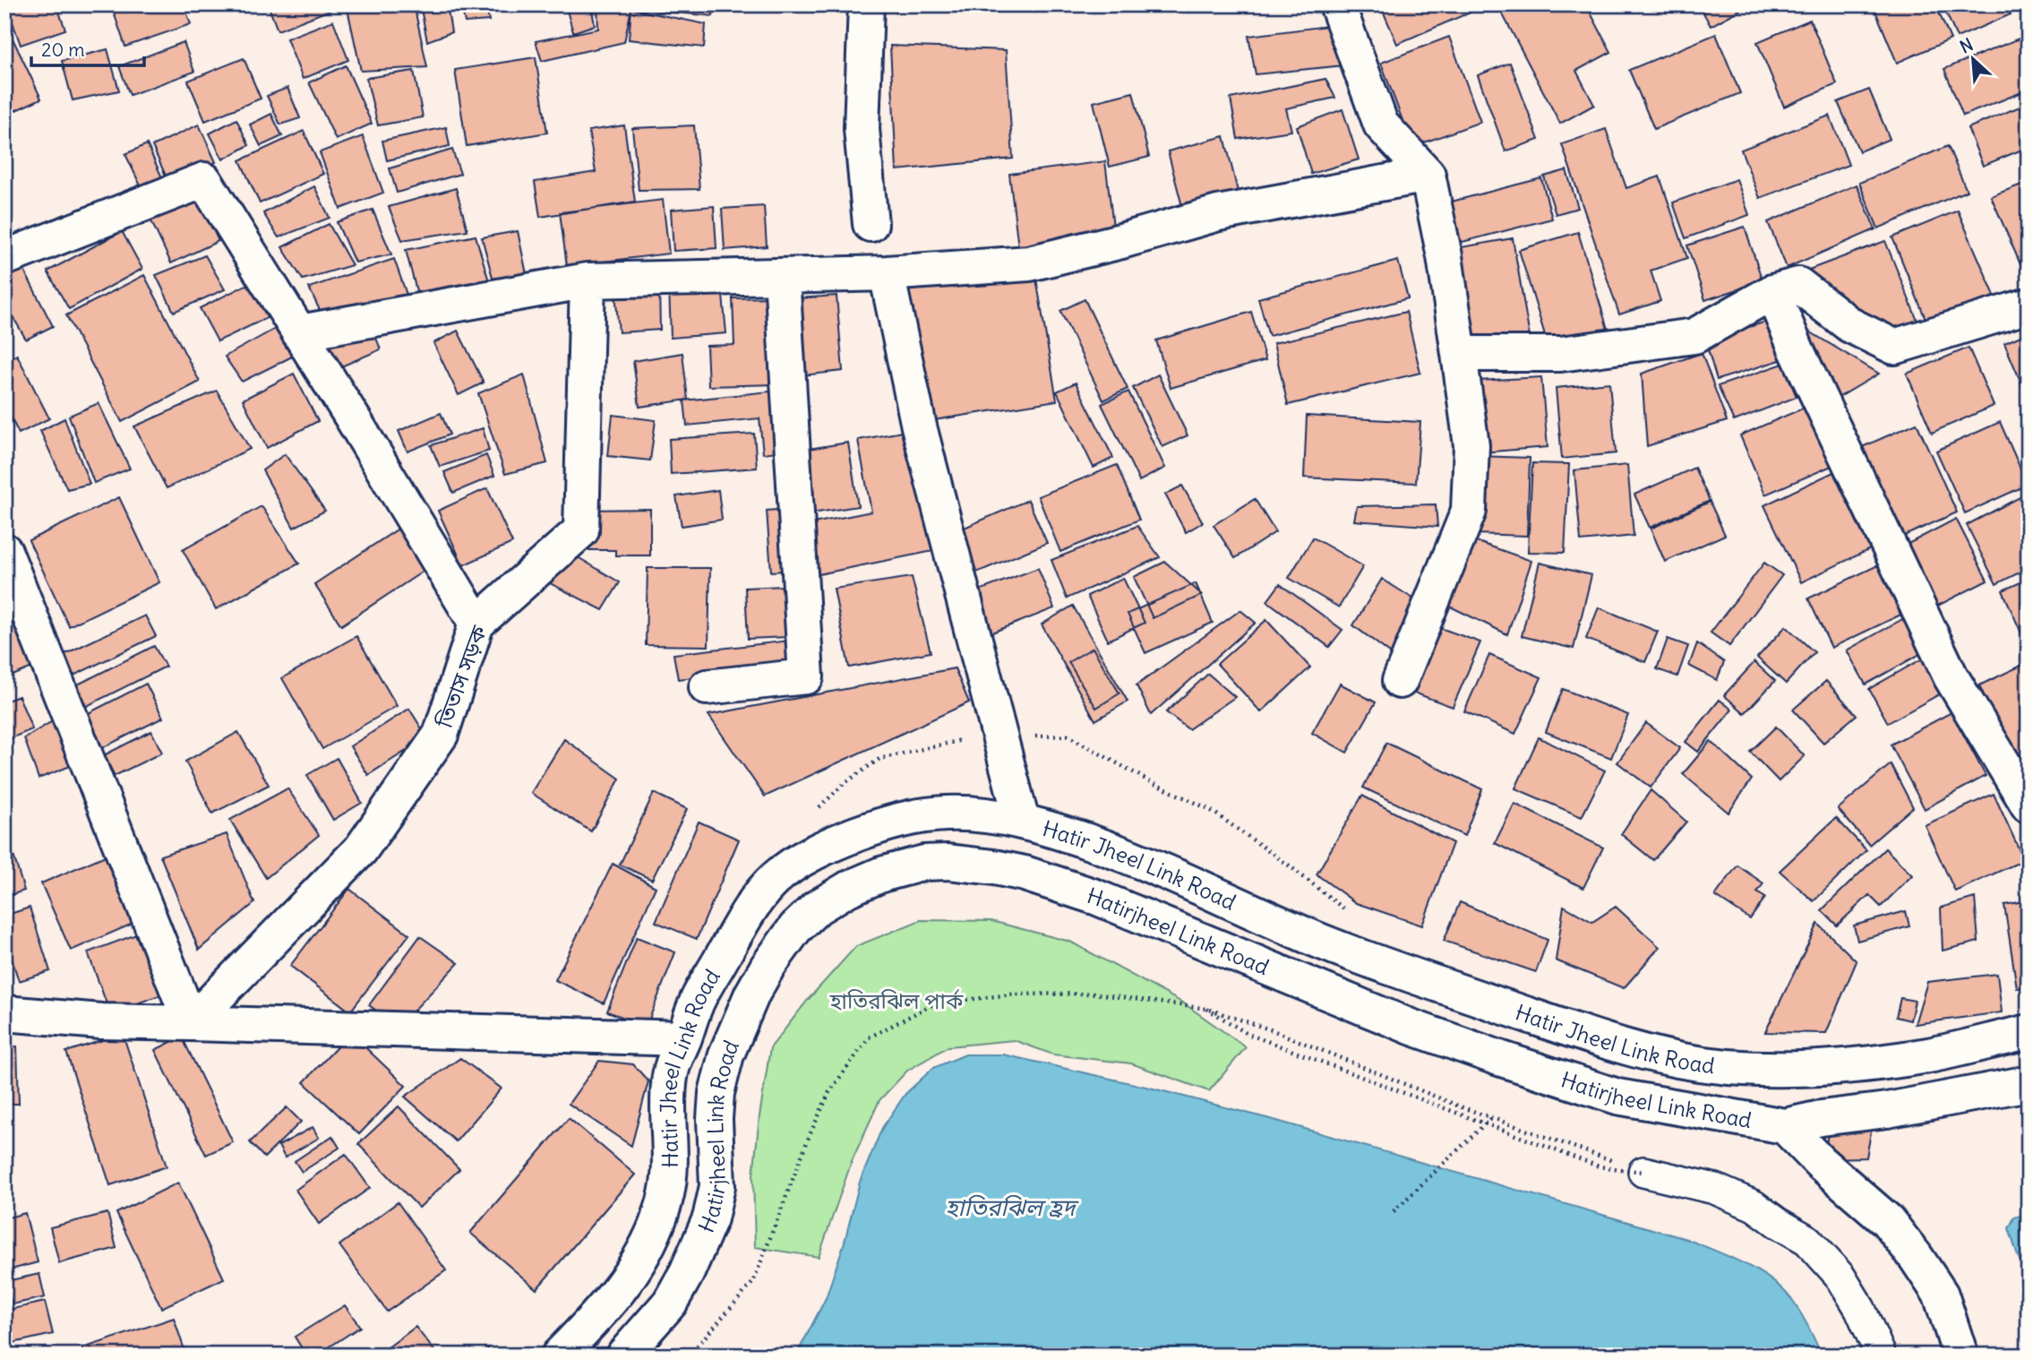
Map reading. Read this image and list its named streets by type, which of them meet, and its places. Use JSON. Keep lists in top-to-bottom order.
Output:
{
  "streets": {
    "street": ["তিতাস সড়ক", "Hatir Jheel Link Road", "Hatirjheel Link Road"]
  },
  "water": ["হাতিরঝিল হ্রদ"],
  "parks": ["হাতিরঝিল পার্ক"],
  "scale_bar": "20 m",
  "north": "top left"
}
